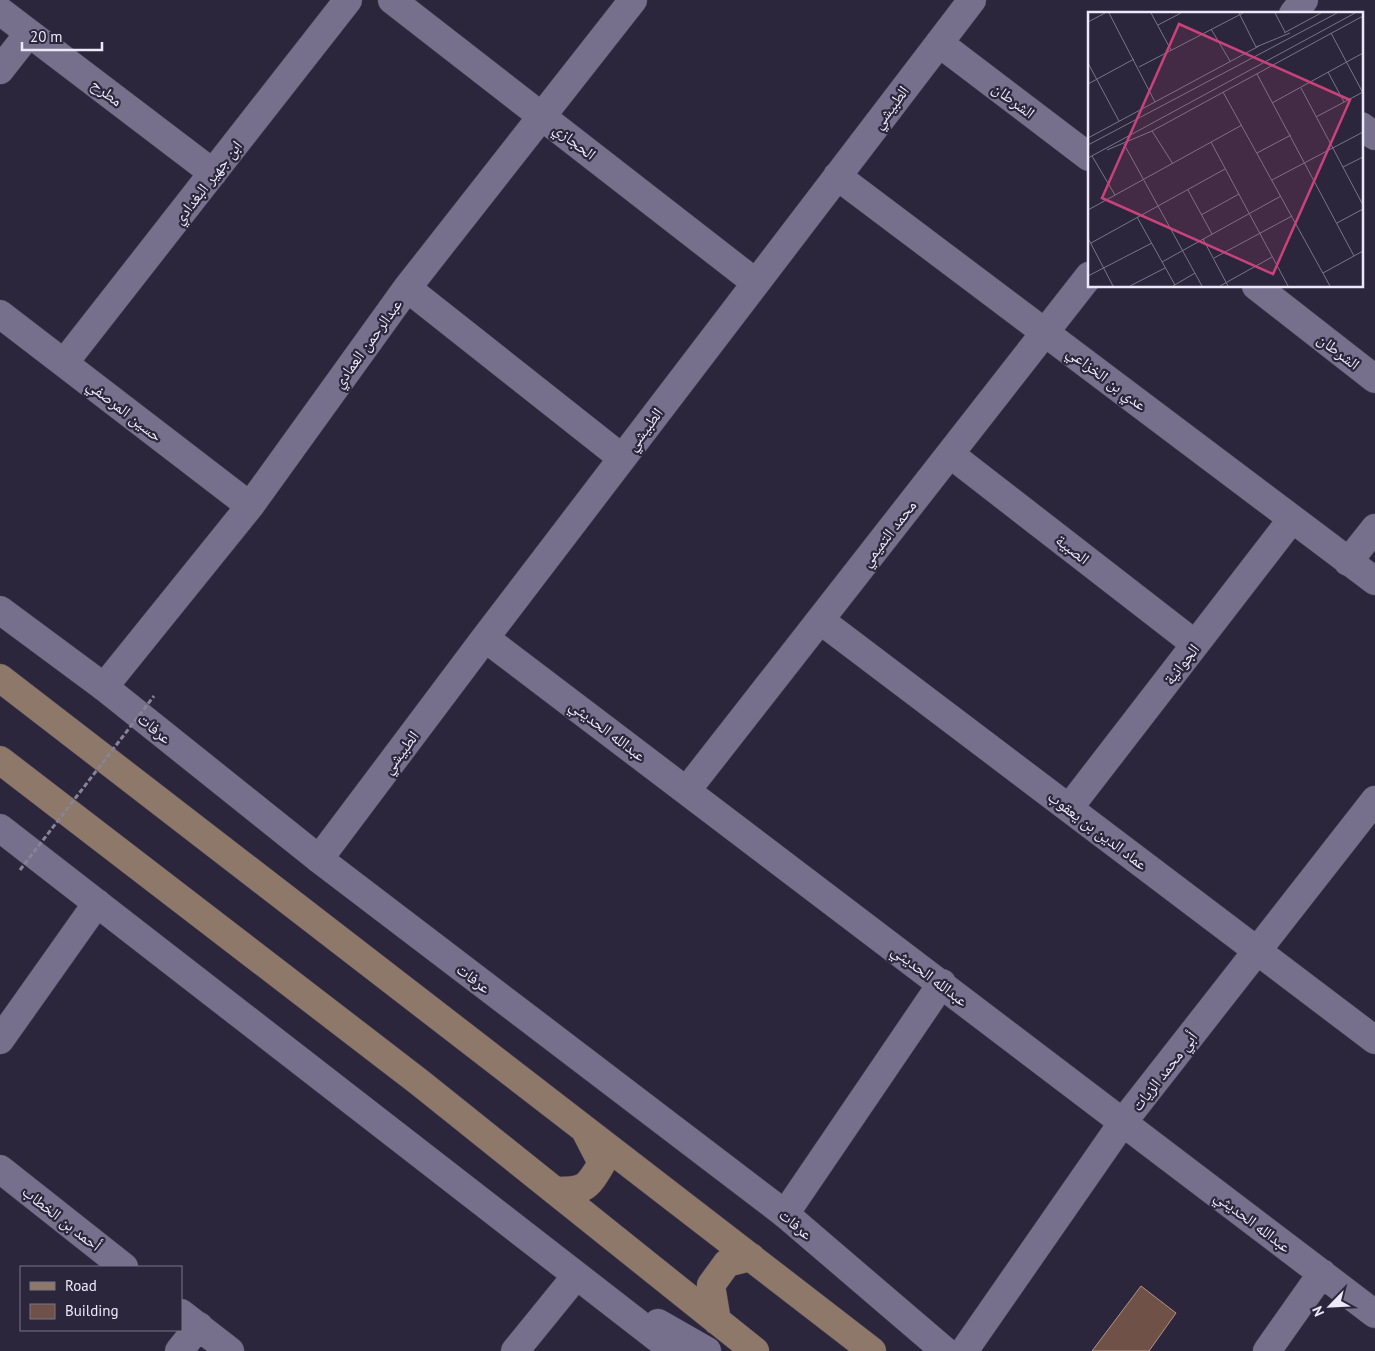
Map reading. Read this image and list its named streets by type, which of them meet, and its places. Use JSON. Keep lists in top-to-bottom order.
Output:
{
  "streets": {
    "street": [
      "مطرح",
      "الشرطان",
      "الطبيشي",
      "الحجازي",
      "ابن جهير البغدادي",
      "عبدالرحمن العمادي",
      "عدي بن الخزاعي",
      "حسين المرصفي",
      "محمد التميمي",
      "الصبية",
      "الجوانية",
      "عرفات",
      "عبدالله الحديثي",
      "عماد الدين بن يعقوب",
      "أبي محمد الزيات",
      "أحمد بن الخطاب"
    ]
  },
  "crossings": [
    ["مطرح", "ابن جهير البغدادي"],
    ["الشرطان", "الطبيشي"],
    ["الطبيشي", "الحجازي"],
    ["الطبيشي", "عدي بن الخزاعي"],
    ["الطبيشي", "عرفات"],
    ["الطبيشي", "عبدالله الحديثي"],
    ["الحجازي", "عبدالرحمن العمادي"],
    ["ابن جهير البغدادي", "حسين المرصفي"],
    ["عبدالرحمن العمادي", "حسين المرصفي"],
    ["عبدالرحمن العمادي", "عرفات"],
    ["عدي بن الخزاعي", "محمد التميمي"],
    ["عدي بن الخزاعي", "الجوانية"],
    ["محمد التميمي", "الصبية"],
    ["محمد التميمي", "عبدالله الحديثي"],
    ["محمد التميمي", "عماد الدين بن يعقوب"],
    ["الصبية", "الجوانية"],
    ["الجوانية", "عماد الدين بن يعقوب"],
    ["عبدالله الحديثي", "أبي محمد الزيات"],
    ["عماد الدين بن يعقوب", "أبي محمد الزيات"]
  ],
  "legend": ["Road", "Building"],
  "scale_bar": "20 m",
  "north": "bottom left"
}
